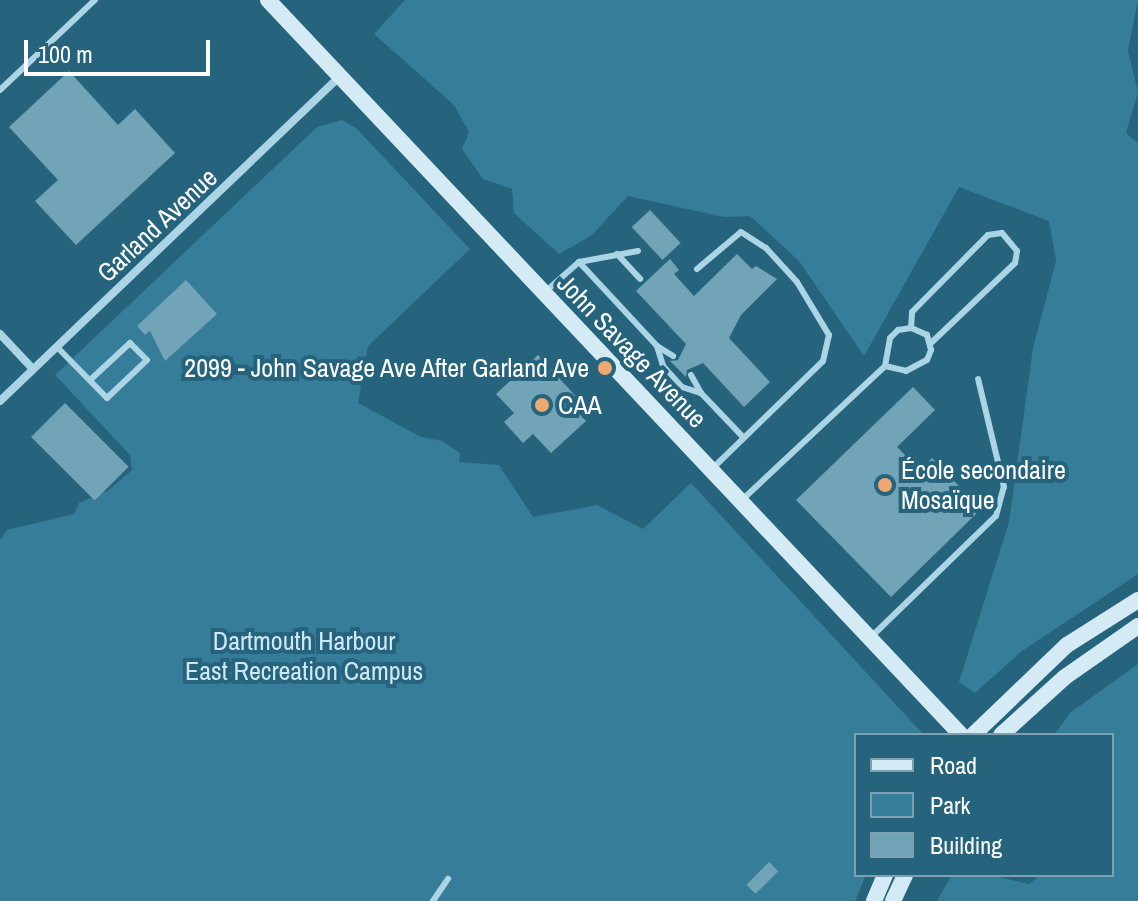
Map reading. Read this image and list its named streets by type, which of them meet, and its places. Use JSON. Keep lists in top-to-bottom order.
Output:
{
  "streets": {
    "main road": ["John Savage Avenue"],
    "street": ["Garland Avenue"]
  },
  "crossings": [
    ["Garland Avenue", "John Savage Avenue"]
  ],
  "parks": ["Dartmouth Harbour East Recreation Campus"],
  "places": ["2099 - John Savage Ave After Garland Ave", "CAA", "École secondaire Mosaïque"],
  "legend": ["Road", "Park", "Building"],
  "scale_bar": "100 m"
}
